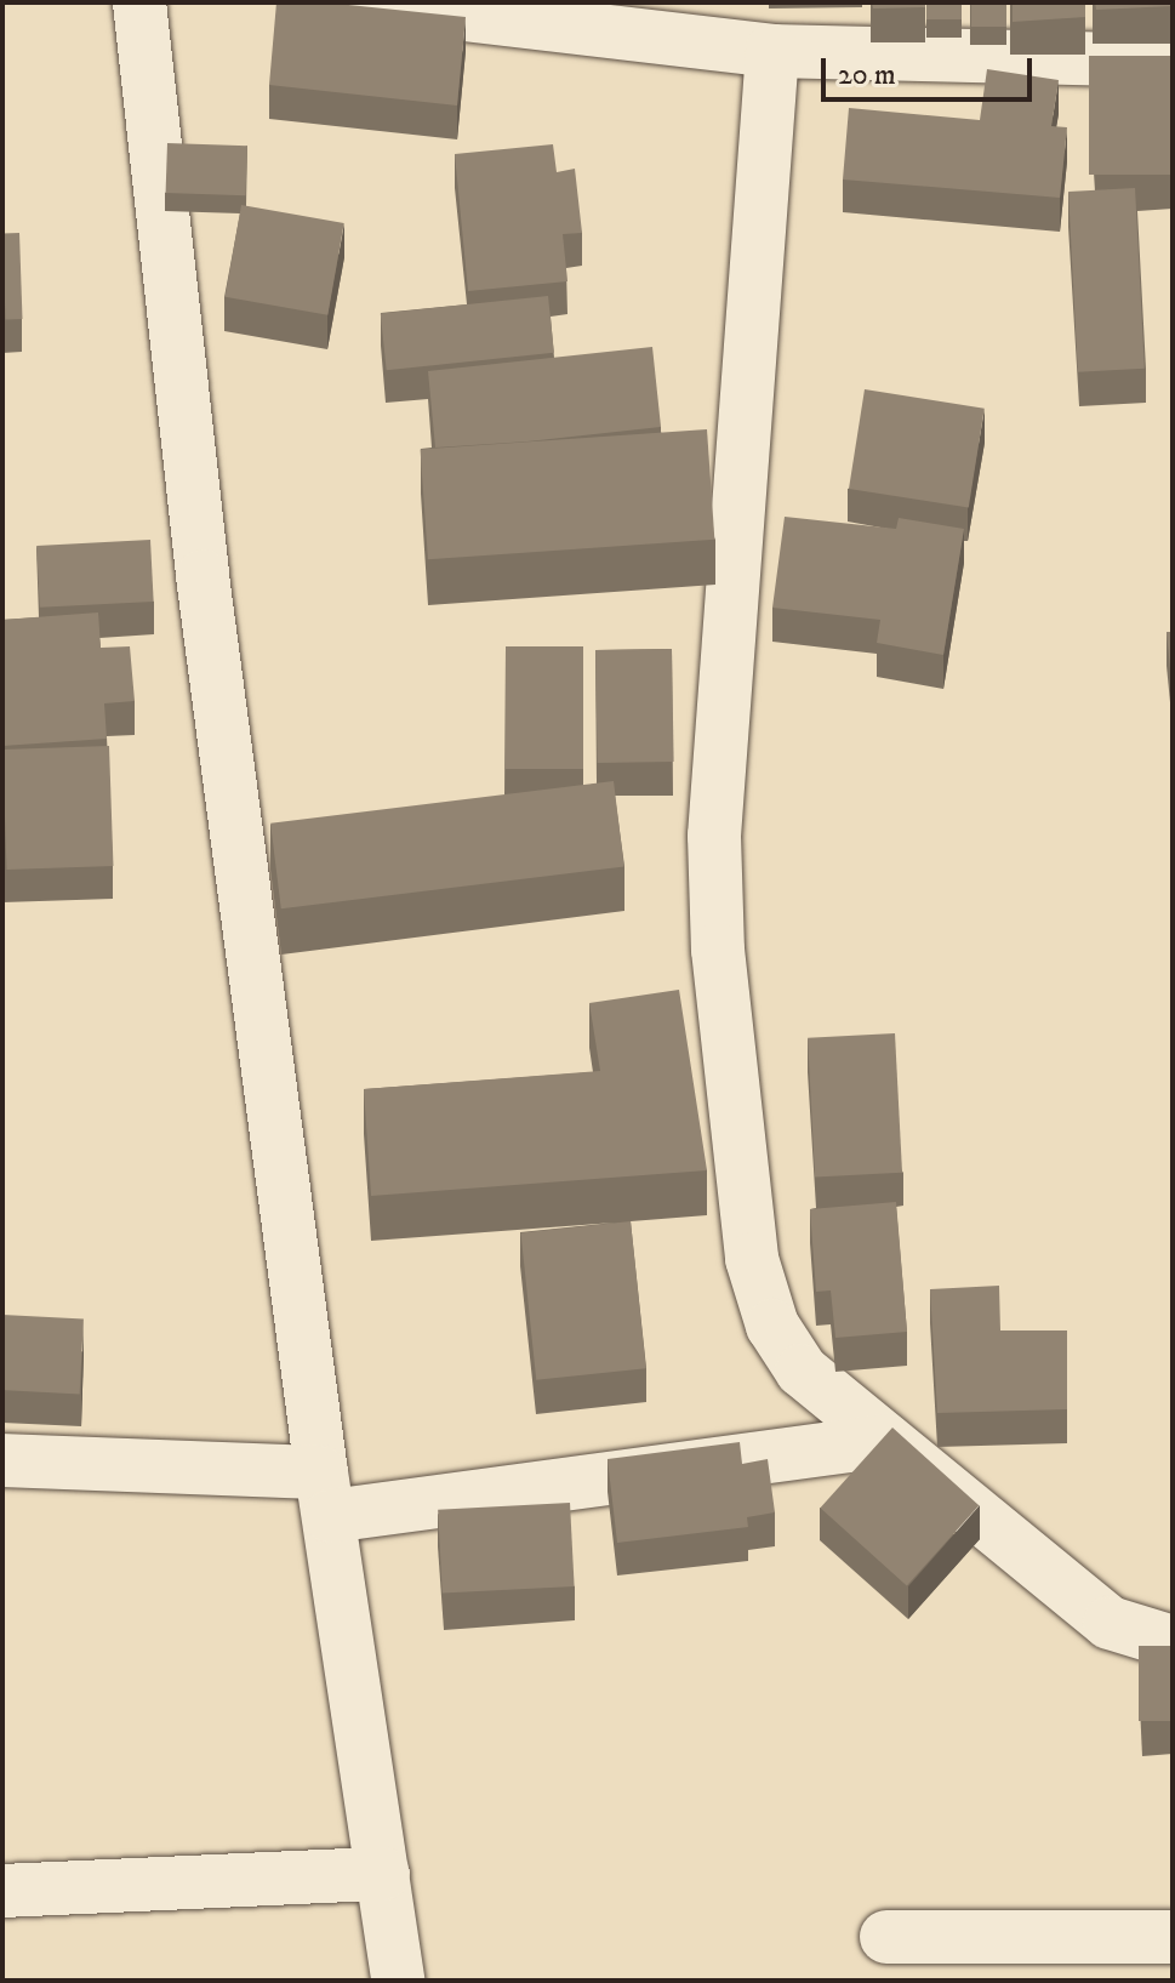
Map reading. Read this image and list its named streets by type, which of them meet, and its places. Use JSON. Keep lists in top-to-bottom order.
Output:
{
  "scale_bar": "20 m"
}
